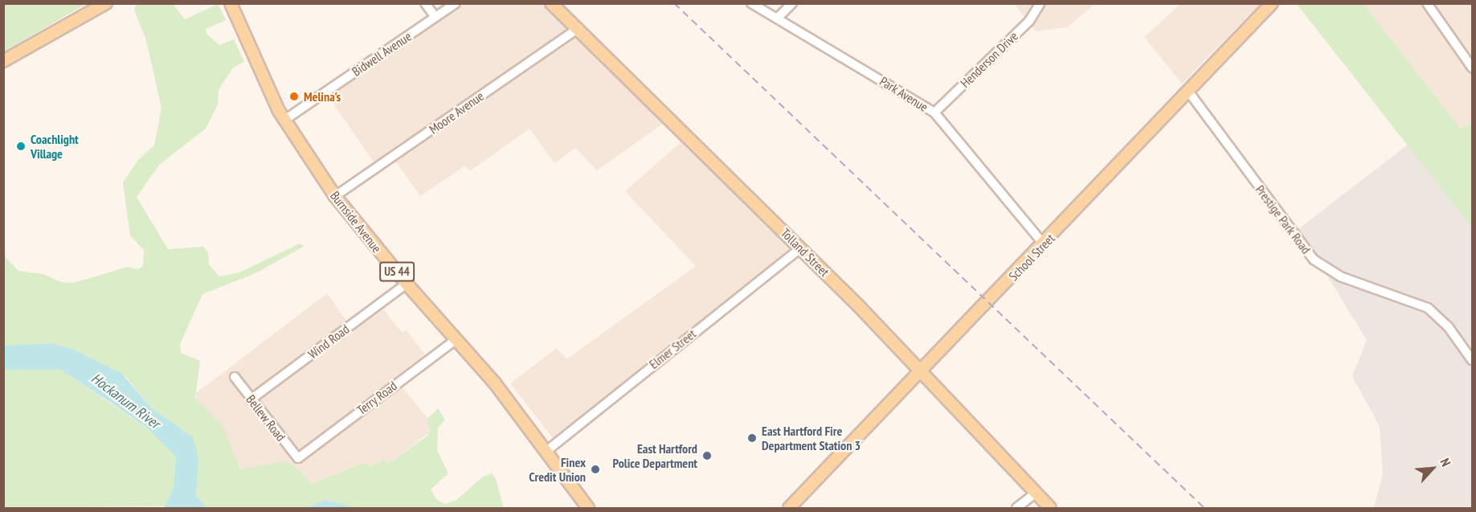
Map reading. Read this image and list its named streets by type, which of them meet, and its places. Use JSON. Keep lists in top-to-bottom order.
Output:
{
  "streets": {
    "main road": [
      "Burnside Avenue",
      "Tolland Street",
      "School Street",
      "US 44"
    ],
    "street": [
      "Bidwell Avenue",
      "Henderson Drive",
      "Park Avenue",
      "Moore Avenue",
      "Prestige Park Road",
      "Wind Road",
      "Elmer Street",
      "Terry Road",
      "Bellew Road"
    ]
  },
  "crossings": [
    ["Bidwell Avenue", "Burnside Avenue"],
    ["Henderson Drive", "Park Avenue"],
    ["Park Avenue", "School Street"],
    ["Moore Avenue", "Burnside Avenue"],
    ["Moore Avenue", "Tolland Street"],
    ["Prestige Park Road", "School Street"],
    ["Burnside Avenue", "Wind Road"],
    ["Burnside Avenue", "Elmer Street"],
    ["Burnside Avenue", "Terry Road"],
    ["Tolland Street", "School Street"],
    ["Tolland Street", "Elmer Street"],
    ["Wind Road", "Bellew Road"],
    ["Terry Road", "Bellew Road"]
  ],
  "water": ["Hockanum River"],
  "places": [
    "Melina's",
    "Coachlight Village",
    "East Hartford Fire Department Station 3",
    "East Hartford Police Department",
    "Finex Credit Union"
  ],
  "north": "top right"
}
